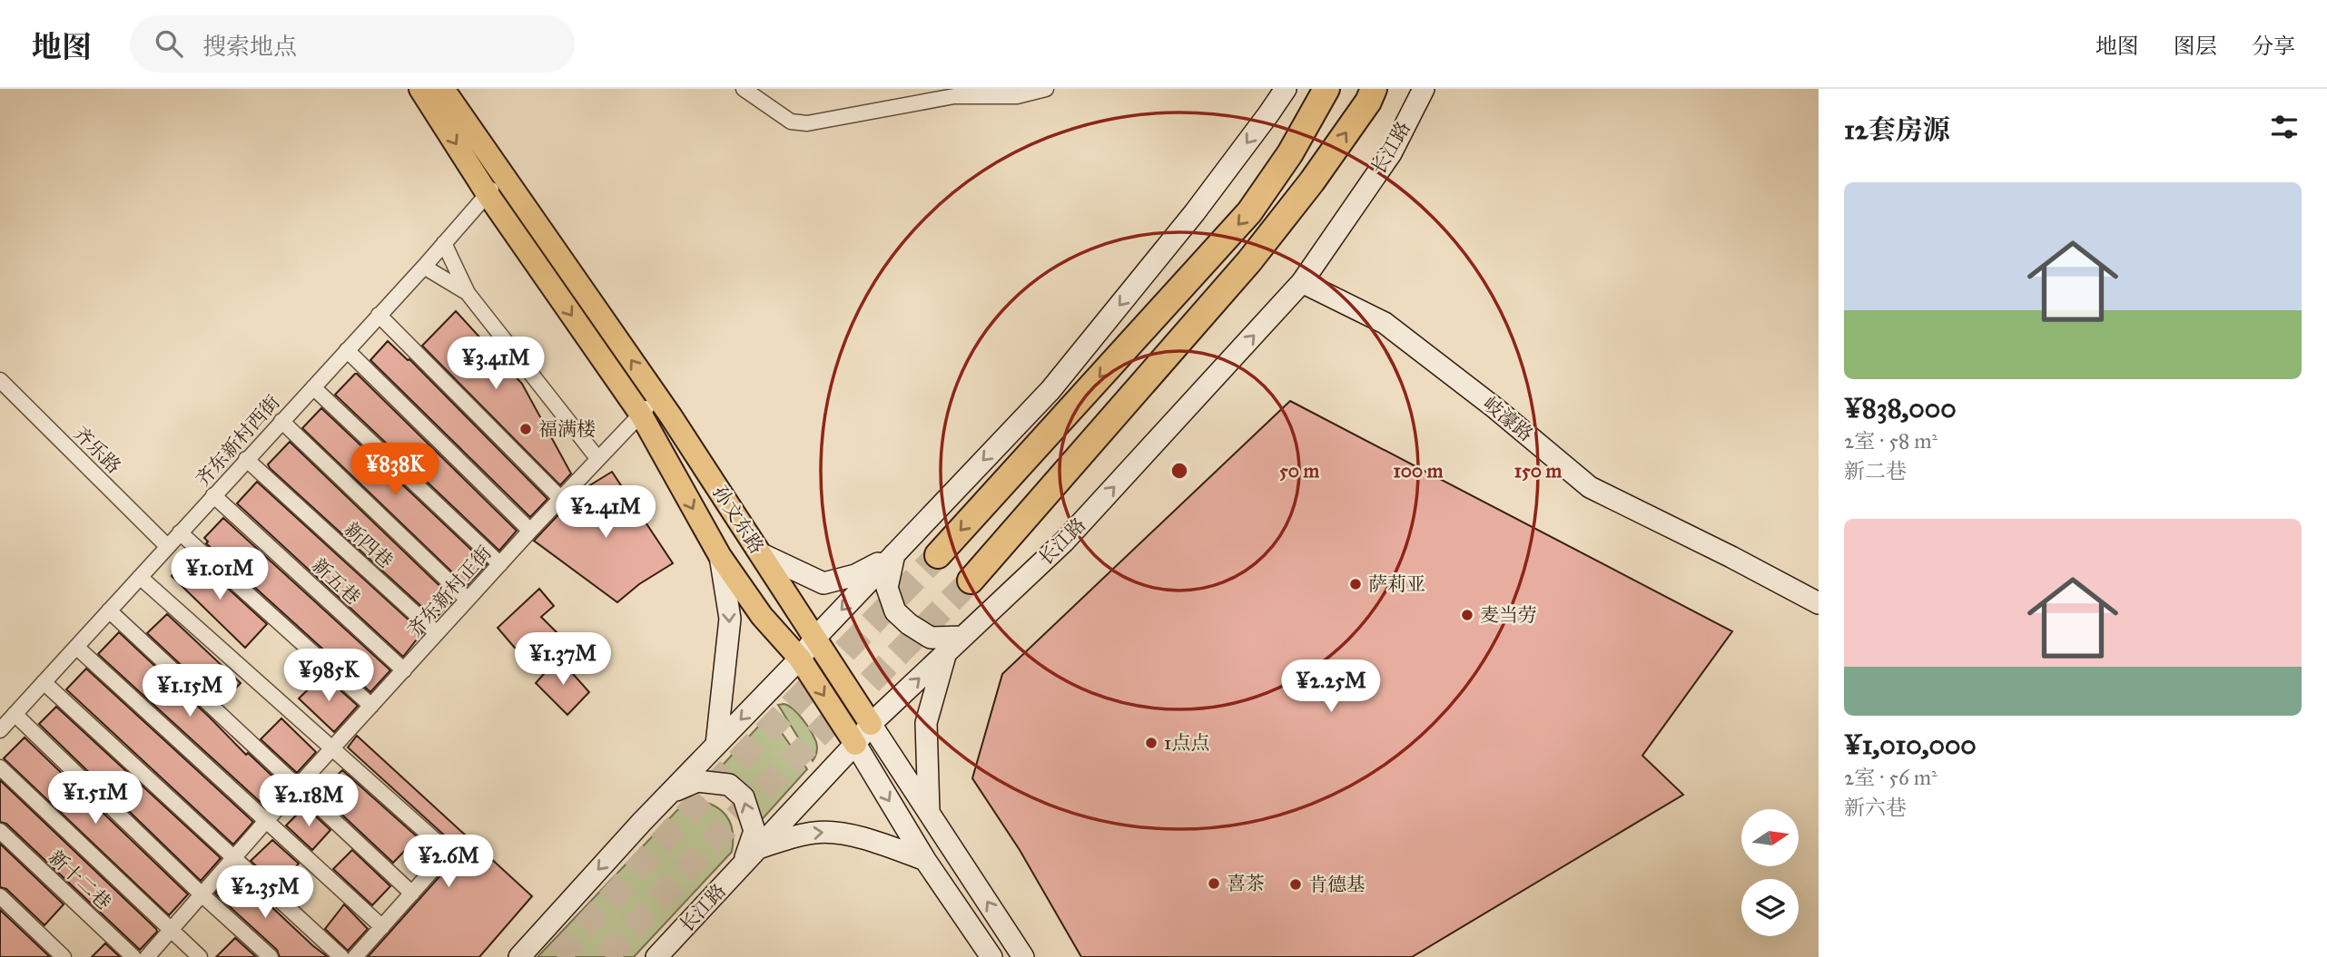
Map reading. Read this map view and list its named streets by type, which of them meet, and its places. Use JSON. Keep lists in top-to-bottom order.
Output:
{
  "streets": {
    "main road": ["长江路", "岐濠路", "孙文东路"],
    "street": [
      "齐东新村西街",
      "齐乐路",
      "新四巷",
      "新五巷",
      "齐东新村正街",
      "新十二巷"
    ]
  },
  "crossings": [
    ["长江路", "岐濠路"],
    ["长江路", "孙文东路"],
    ["齐东新村西街", "齐乐路"],
    ["齐东新村西街", "孙文东路"],
    ["齐东新村西街", "新四巷"],
    ["齐东新村西街", "新五巷"],
    ["孙文东路", "齐东新村正街"],
    ["新四巷", "齐东新村正街"],
    ["新五巷", "齐东新村正街"]
  ],
  "places": [
    "福满楼",
    "萨莉亚",
    "麦当劳",
    "1点点",
    "喜茶",
    "肯德基"
  ],
  "north": "right",
  "page": {
    "header": "地图",
    "search": "搜索地点",
    "nav": ["地图", "图层", "分享"],
    "heading": "12套房源",
    "list": [
      {
        "name": "¥838,000",
        "note": "2室 · 58 m² · 新二巷"
      },
      {
        "name": "¥1,010,000",
        "note": "2室 · 56 m² · 新六巷"
      }
    ],
    "price": [
      "¥3.41M",
      "¥838K",
      "¥2.41M",
      "¥1.01M",
      "¥1.37M",
      "¥985K",
      "¥2.25M",
      "¥1.15M",
      "¥1.51M",
      "¥2.18M",
      "¥2.6M",
      "¥2.35M"
    ]
  },
  "rings": ["50 m", "100 m", "150 m"]
}
